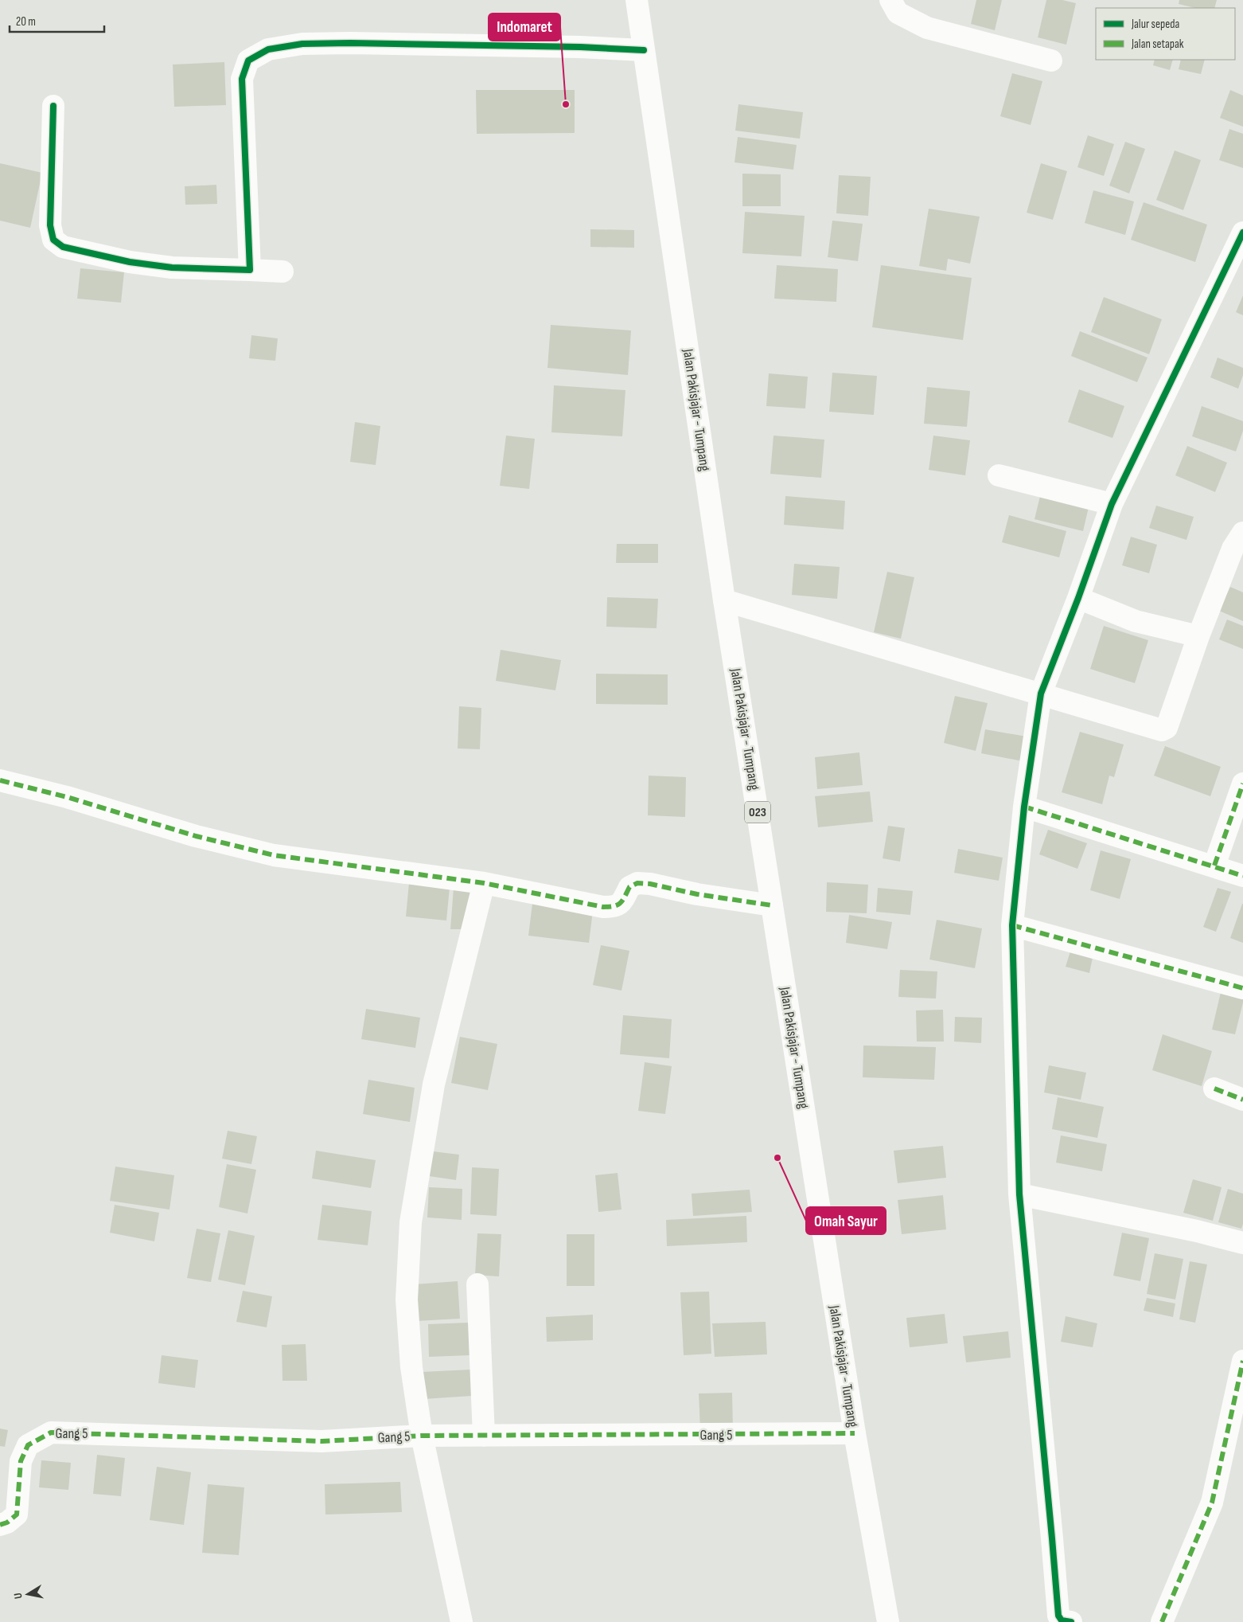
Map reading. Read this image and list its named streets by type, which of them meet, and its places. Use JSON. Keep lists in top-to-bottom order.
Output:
{
  "streets": {
    "street": ["Jalan Pakisjajar - Tumpang", "023", "Gang 5"]
  },
  "crossings": [
    ["Jalan Pakisjajar - Tumpang", "Gang 5"]
  ],
  "places": ["Indomaret", "Omah Sayur"],
  "legend": ["Jalur sepeda", "Jalan setapak"],
  "scale_bar": "20 m",
  "north": "left"
}
